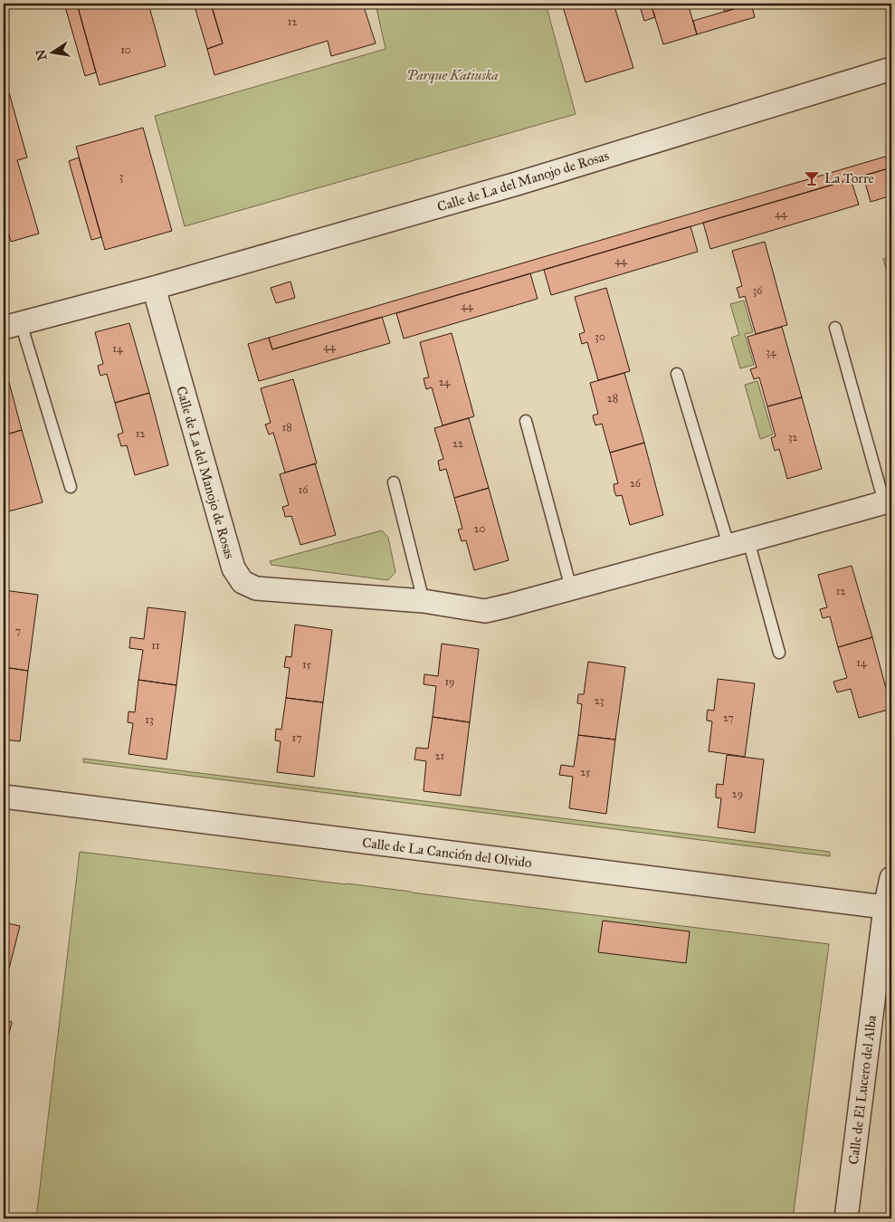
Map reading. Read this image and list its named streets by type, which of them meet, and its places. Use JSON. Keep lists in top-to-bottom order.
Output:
{
  "streets": {
    "street": ["Calle de La del Manojo de Rosas", "Calle de La Canción del Olvido", "Calle de El Lucero del Alba"]
  },
  "crossings": [
    ["Calle de La Canción del Olvido", "Calle de El Lucero del Alba"]
  ],
  "parks": ["Parque Katiuska"],
  "places": {
    "bar": ["La Torre"]
  },
  "house_numbers": [
    "12",
    "10",
    "3",
    "44",
    "44",
    "36",
    "44",
    "30",
    "44",
    "14",
    "34",
    "24",
    "28",
    "18",
    "12",
    "32",
    "22",
    "26",
    "16",
    "20",
    "12",
    "7",
    "11",
    "14",
    "15",
    "19",
    "23",
    "27",
    "13",
    "17",
    "21",
    "25",
    "29"
  ],
  "north": "left"
}
